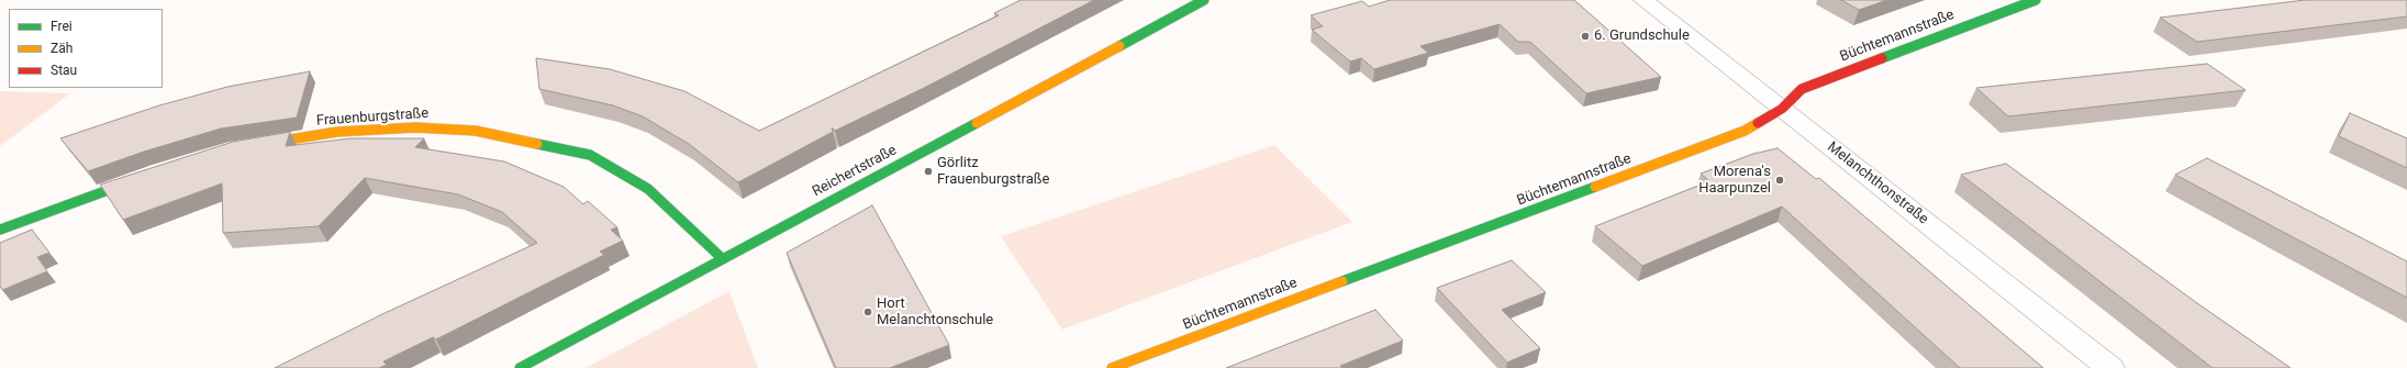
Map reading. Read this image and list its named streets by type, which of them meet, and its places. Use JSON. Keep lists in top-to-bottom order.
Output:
{
  "streets": {
    "street": [
      "Büchtemannstraße",
      "Frauenburgstraße",
      "Reichertstraße",
      "Melanchthonstraße"
    ]
  },
  "crossings": [
    ["Büchtemannstraße", "Melanchthonstraße"],
    ["Frauenburgstraße", "Reichertstraße"]
  ],
  "places": [
    "6. Grundschule",
    "Görlitz Frauenburgstraße",
    "Morena's Haarpunzel",
    "Hort Melanchtonschule"
  ],
  "legend": ["Frei", "Zäh", "Stau"]
}
